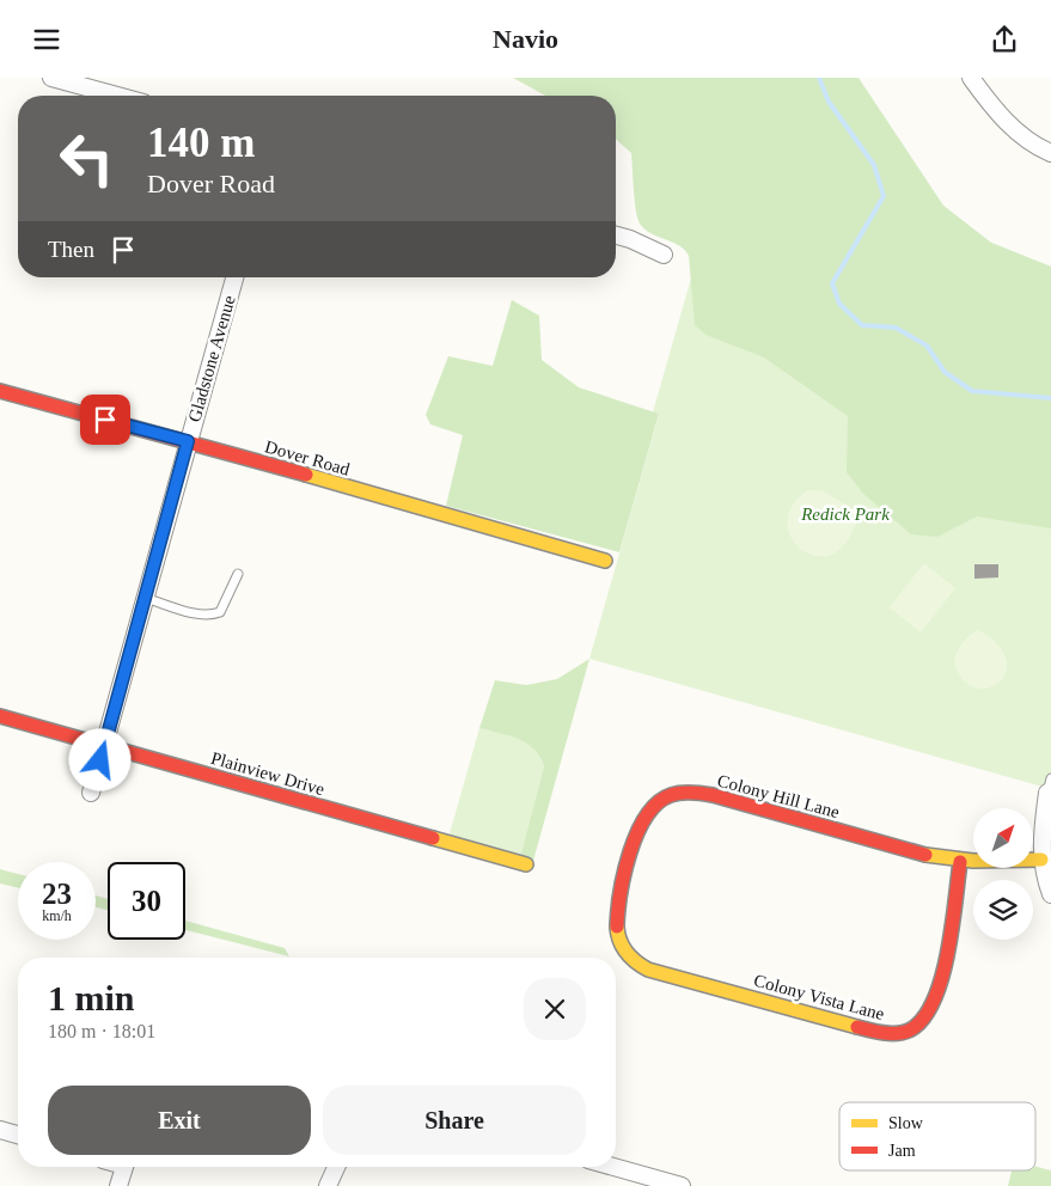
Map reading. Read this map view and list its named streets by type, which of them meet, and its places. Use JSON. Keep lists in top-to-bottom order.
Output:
{
  "streets": {
    "street": [
      "Gladstone Avenue",
      "Dover Road",
      "Plainview Drive",
      "Colony Hill Lane",
      "Colony Vista Lane"
    ]
  },
  "crossings": [
    ["Gladstone Avenue", "Dover Road"],
    ["Gladstone Avenue", "Plainview Drive"],
    ["Colony Hill Lane", "Colony Vista Lane"]
  ],
  "parks": ["Redick Park"],
  "legend": ["Slow", "Jam"],
  "north": "top right",
  "page": {
    "header": "Navio",
    "turn": ["140 m", "Dover Road"],
    "then": "Then",
    "speed": "23 km/h",
    "limit": "30",
    "heading": ["1 min", "180 m · 18:01"],
    "buttons": ["Exit", "Share"]
  }
}
